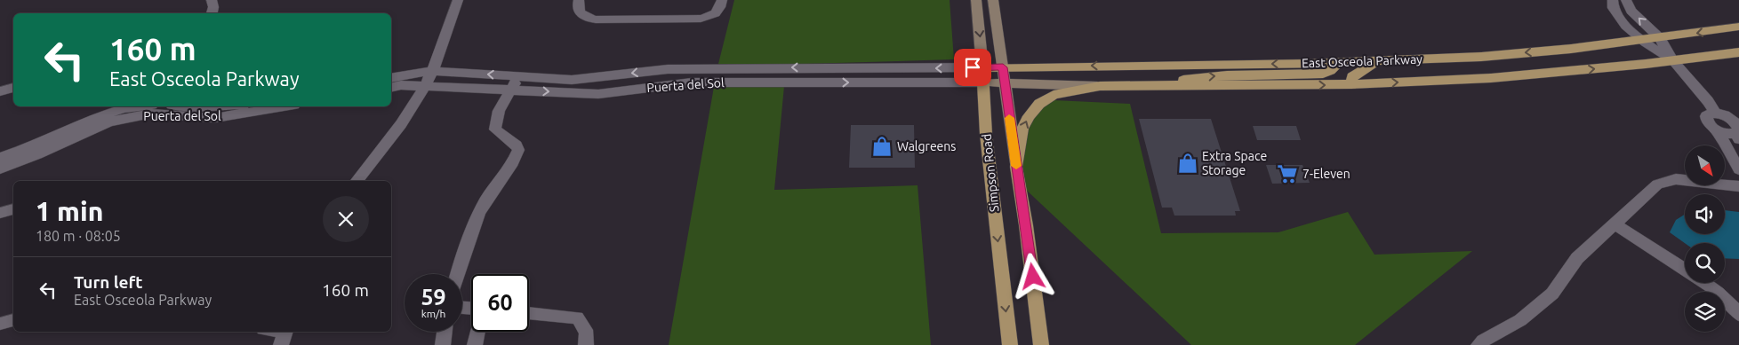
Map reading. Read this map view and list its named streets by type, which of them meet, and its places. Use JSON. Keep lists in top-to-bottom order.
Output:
{
  "streets": {
    "main road": ["East Osceola Parkway", "Simpson Road"],
    "street": ["Puerta del Sol"]
  },
  "crossings": [
    ["East Osceola Parkway", "Puerta del Sol"],
    ["East Osceola Parkway", "Simpson Road"],
    ["Puerta del Sol", "Simpson Road"]
  ],
  "places": {
    "shop": ["Walgreens", "Extra Space Storage"],
    "supermarket": ["7-Eleven"]
  },
  "north": "bottom right",
  "page": {
    "turn": ["160 m", "East Osceola Parkway"],
    "heading": ["1 min", "180 m · 08:05"],
    "list": [
      {
        "name": "Turn left",
        "note": "East Osceola Parkway",
        "value": "160 m"
      }
    ],
    "speed": "59 km/h",
    "limit": "60"
  }
}
